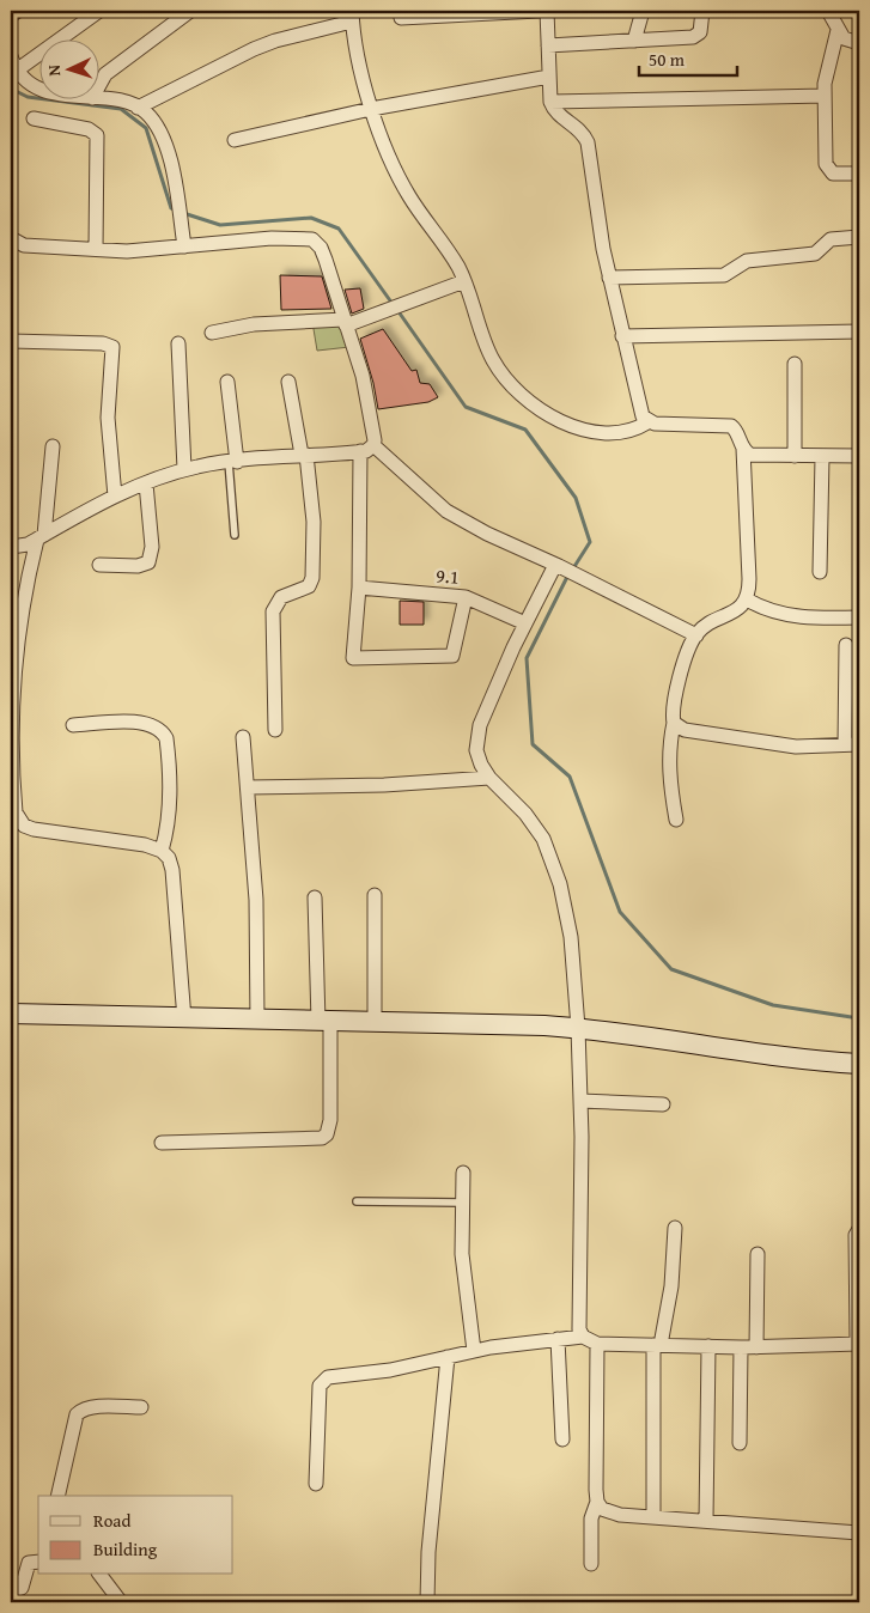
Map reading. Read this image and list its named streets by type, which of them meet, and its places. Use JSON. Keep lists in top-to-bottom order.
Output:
{
  "streets": {
    "street": ["9.1"]
  },
  "legend": ["Road", "Building"],
  "scale_bar": "50 m",
  "north": "left"
}
